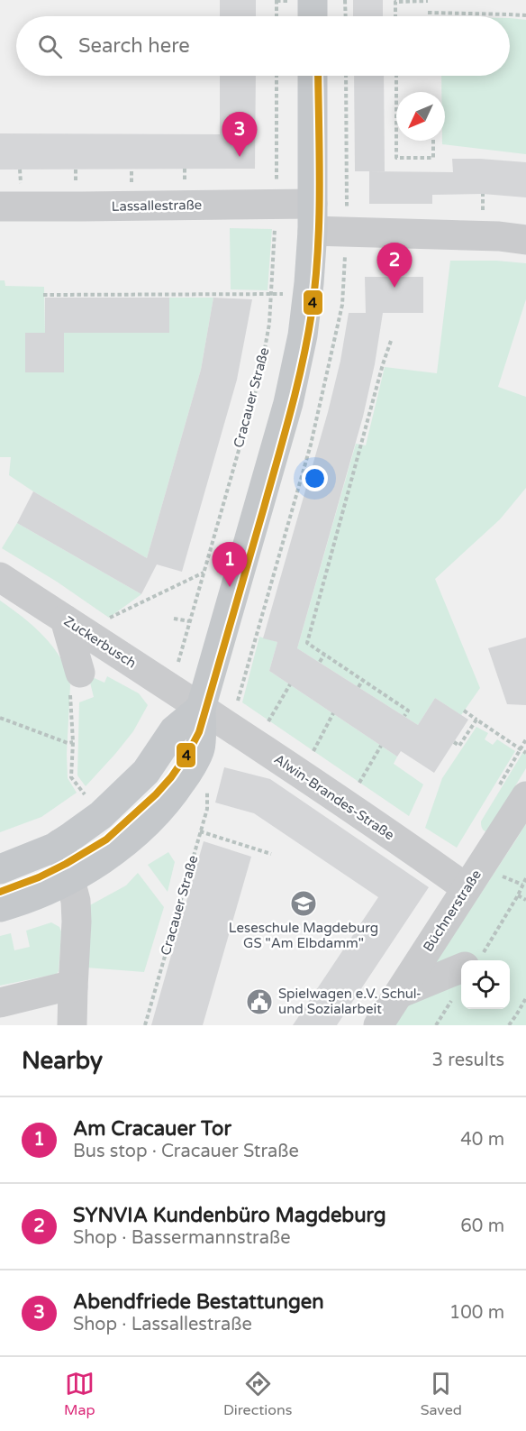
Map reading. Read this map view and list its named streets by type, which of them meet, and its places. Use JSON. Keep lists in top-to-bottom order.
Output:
{
  "streets": {
    "street": [
      "Lassallestraße",
      "Zuckerbusch",
      "Alwin-Brandes-Straße",
      "Büchnerstraße"
    ],
    "path": ["Cracauer Straße"]
  },
  "crossings": [
    ["Lassallestraße", "Cracauer Straße"],
    ["Cracauer Straße", "Zuckerbusch"],
    ["Zuckerbusch", "Alwin-Brandes-Straße"],
    ["Alwin-Brandes-Straße", "Büchnerstraße"]
  ],
  "places": {
    "school or university": ["Leseschule Magdeburg GS \"Am Elbdamm\""],
    "public building": ["Spielwagen e.V. Schul- und Sozialarbeit"]
  },
  "lines": ["transit line 4"],
  "north": "bottom left",
  "page": {
    "search": "Search here",
    "pins": ["3", "2", "1"],
    "heading": ["Nearby", "3 results"],
    "list": [
      {
        "mark": "1",
        "name": "Am Cracauer Tor",
        "note": "Bus stop · Cracauer Straße",
        "value": "40 m"
      },
      {
        "mark": "2",
        "name": "SYNVIA Kundenbüro Magdeburg",
        "note": "Shop · Bassermannstraße",
        "value": "60 m"
      },
      {
        "mark": "3",
        "name": "Abendfriede Bestattungen",
        "note": "Shop · Lassallestraße",
        "value": "100 m"
      }
    ],
    "nav": ["Map", "Directions", "Saved"]
  }
}
